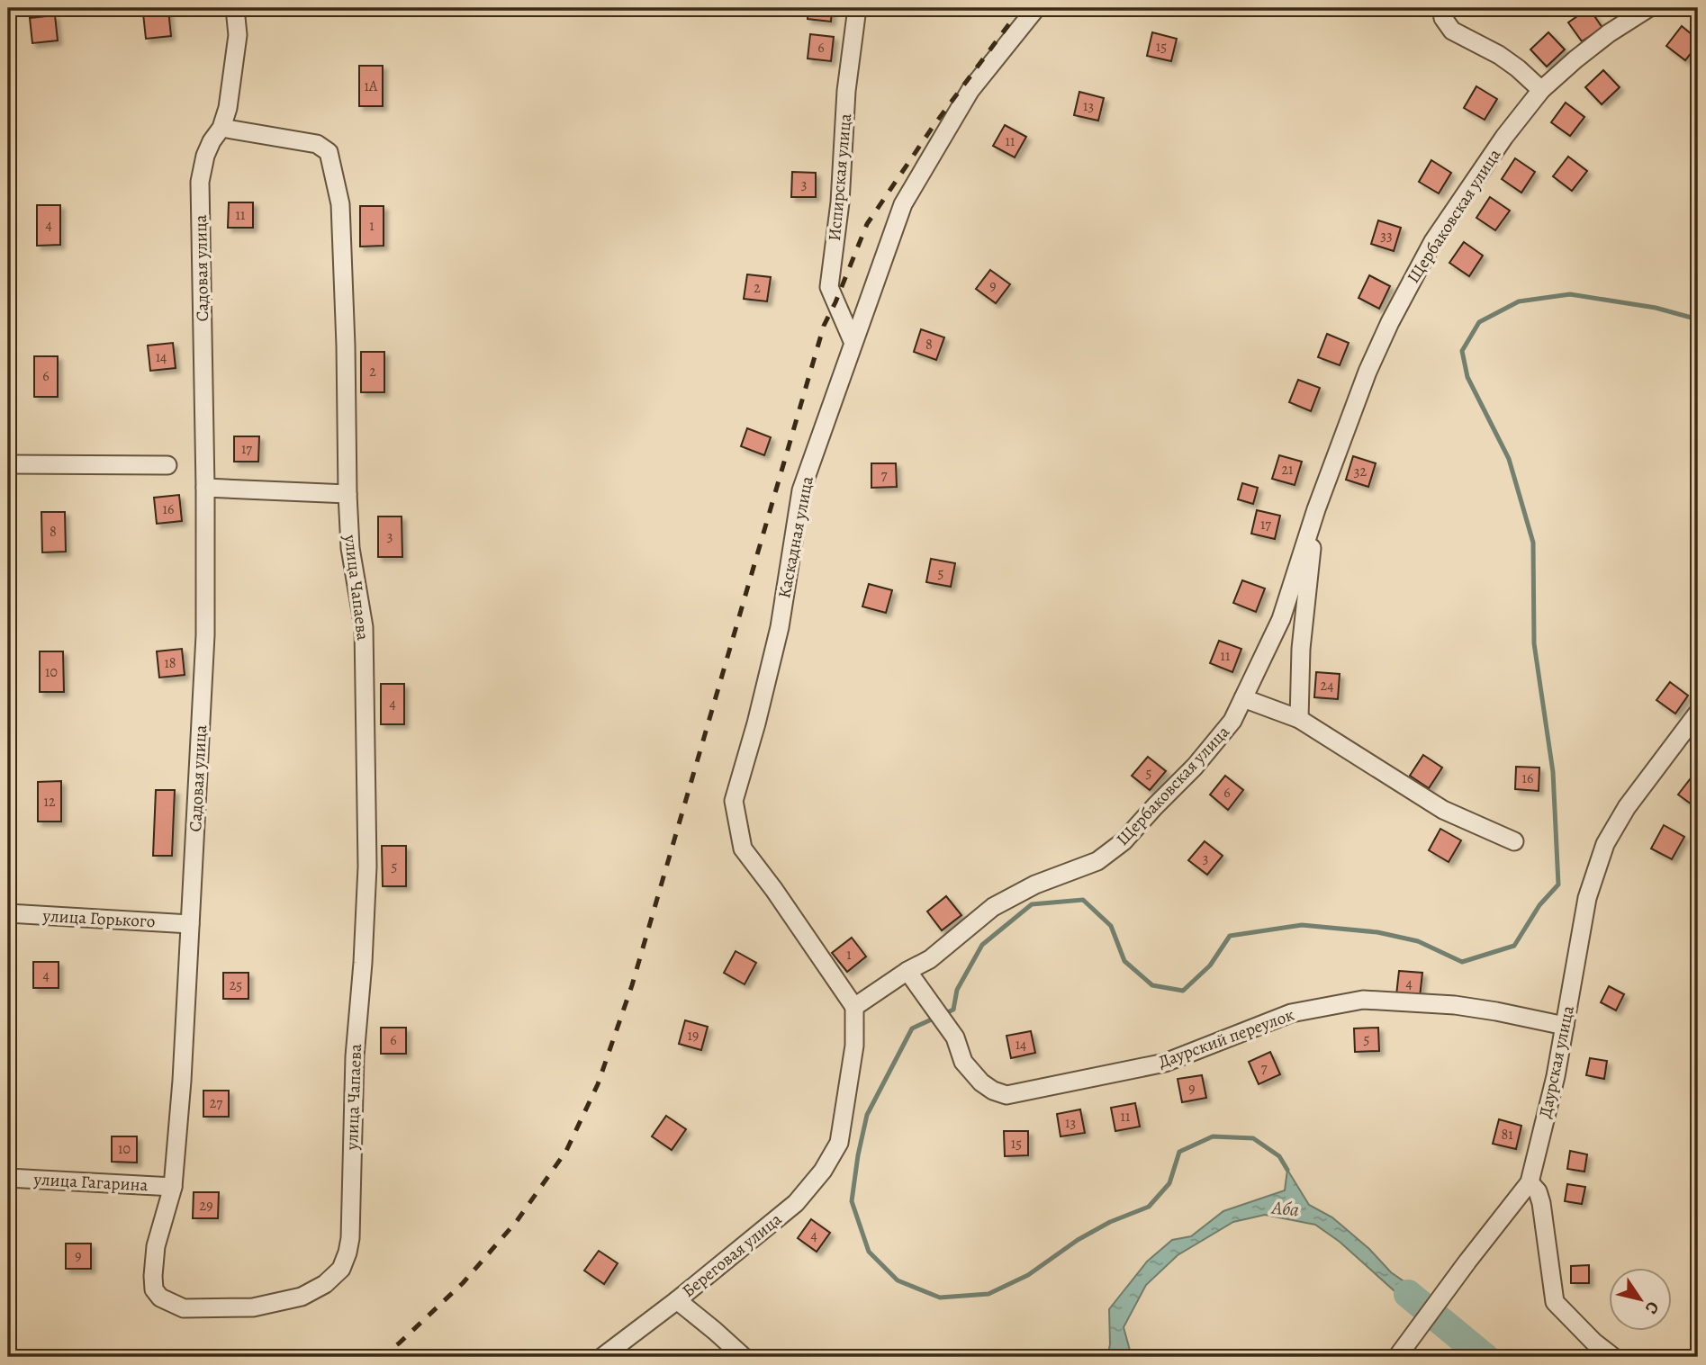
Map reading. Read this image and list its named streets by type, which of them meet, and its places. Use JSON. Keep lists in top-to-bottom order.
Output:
{
  "streets": {
    "street": [
      "Испирская улица",
      "Щербаковская улица",
      "Садовая улица",
      "Каскадная улица",
      "улица Чапаева",
      "улица Горького",
      "Даурский переулок",
      "Даурская улица",
      "улица Гагарина",
      "Береговая улица"
    ]
  },
  "crossings": [
    ["Испирская улица", "Каскадная улица"],
    ["Щербаковская улица", "Каскадная улица"],
    ["Щербаковская улица", "Даурский переулок"],
    ["Щербаковская улица", "Береговая улица"],
    ["Садовая улица", "улица Чапаева"],
    ["Садовая улица", "улица Горького"],
    ["Садовая улица", "улица Гагарина"],
    ["Каскадная улица", "Береговая улица"],
    ["Даурский переулок", "Даурская улица"]
  ],
  "water": ["Аба"],
  "house_numbers": [
    "15",
    "6",
    "1А",
    "13",
    "11",
    "3",
    "11",
    "4",
    "1",
    "33",
    "9",
    "2",
    "8",
    "14",
    "2",
    "6",
    "17",
    "21",
    "32",
    "7",
    "16",
    "17",
    "8",
    "3",
    "5",
    "11",
    "18",
    "10",
    "24",
    "4",
    "5",
    "16",
    "6",
    "12",
    "3",
    "5",
    "1",
    "4",
    "4",
    "25",
    "19",
    "5",
    "6",
    "14",
    "7",
    "9",
    "27",
    "11",
    "13",
    "81",
    "15",
    "10",
    "29",
    "4",
    "9"
  ],
  "north": "bottom right"
}
